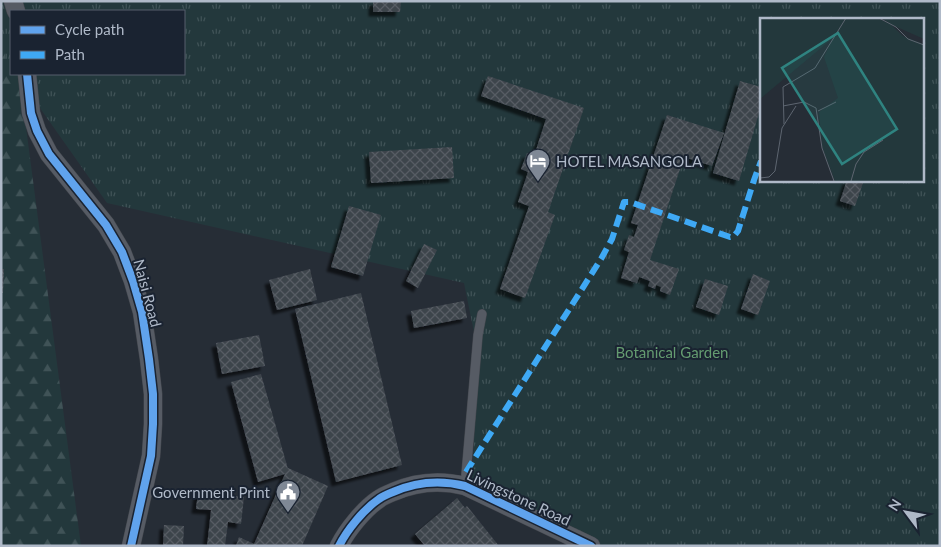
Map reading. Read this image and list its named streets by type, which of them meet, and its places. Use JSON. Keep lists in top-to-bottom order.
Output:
{
  "streets": {
    "street": ["Naisi Road", "Livingstone Road"]
  },
  "parks": ["Botanical Garden"],
  "places": {
    "hotel": ["HOTEL MASANGOLA"],
    "public building": ["Government Print"]
  },
  "legend": ["Cycle path", "Path"],
  "north": "top left"
}
